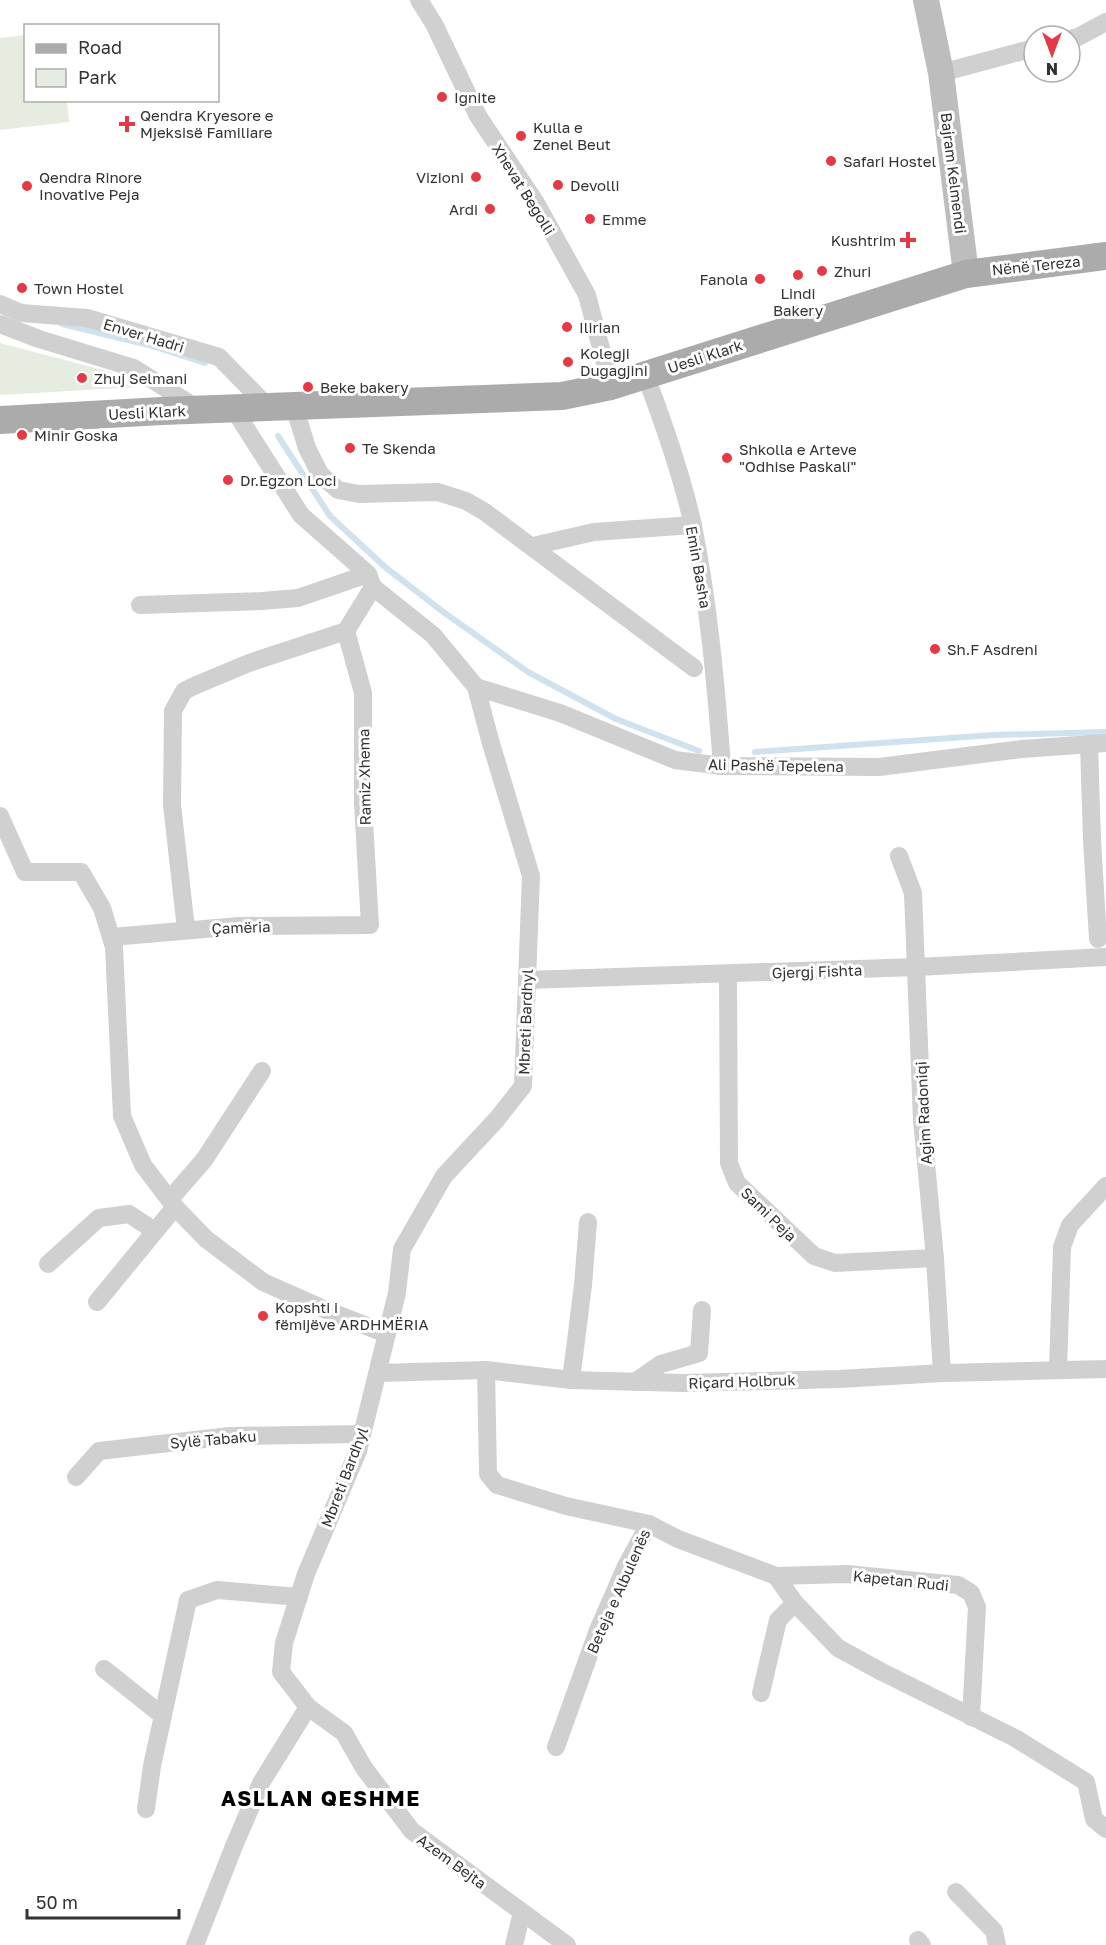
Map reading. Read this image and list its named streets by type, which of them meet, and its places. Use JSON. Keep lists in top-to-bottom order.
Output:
{
  "streets": {
    "main road": ["Nënë Tereza", "Uesli Klark"],
    "street": [
      "Bajram Kelmendi",
      "Xhevat Begolli",
      "Enver Hadri",
      "Emin Basha",
      "Ali Pashë Tepelena",
      "Ramiz Xhema",
      "Çamëria",
      "Gjergj Fishta",
      "Mbreti Bardhyl",
      "Agim Radoniqi",
      "Sami Peja",
      "Riçard Holbruk",
      "Sylë Tabaku",
      "Kapetan Rudi",
      "Beteja e Albulenës",
      "Azem Bejta"
    ]
  },
  "crossings": [
    ["Bajram Kelmendi", "Nënë Tereza"],
    ["Bajram Kelmendi", "Uesli Klark"],
    ["Xhevat Begolli", "Uesli Klark"],
    ["Nënë Tereza", "Uesli Klark"],
    ["Enver Hadri", "Uesli Klark"],
    ["Uesli Klark", "Emin Basha"],
    ["Uesli Klark", "Mbreti Bardhyl"],
    ["Emin Basha", "Ali Pashë Tepelena"],
    ["Ali Pashë Tepelena", "Mbreti Bardhyl"],
    ["Ramiz Xhema", "Çamëria"],
    ["Gjergj Fishta", "Mbreti Bardhyl"],
    ["Gjergj Fishta", "Agim Radoniqi"],
    ["Gjergj Fishta", "Sami Peja"],
    ["Mbreti Bardhyl", "Riçard Holbruk"],
    ["Mbreti Bardhyl", "Sylë Tabaku"],
    ["Mbreti Bardhyl", "Azem Bejta"],
    ["Agim Radoniqi", "Sami Peja"],
    ["Agim Radoniqi", "Riçard Holbruk"],
    ["Riçard Holbruk", "Beteja e Albulenës"],
    ["Kapetan Rudi", "Beteja e Albulenës"]
  ],
  "districts": ["ASLLAN QESHME"],
  "places": {
    "other": [
      "Ignite",
      "Kulla e Zenel Beut",
      "Safari Hostel",
      "Vizioni",
      "Devolli",
      "Qendra Rinore Inovative Peja",
      "Ardi",
      "Emme",
      "Zhuri",
      "Lindi Bakery",
      "Fanola",
      "Town Hostel",
      "Ilirian",
      "Kolegji Dugagjini",
      "Zhuj Selmani",
      "Beke bakery",
      "Minir Goska",
      "Te Skenda",
      "Shkolla e Arteve \"Odhise Paskali\"",
      "Dr.Egzon Loci",
      "Sh.F Asdreni",
      "Kopshti i fëmijëve ARDHMËRIA"
    ],
    "health": ["Qendra Kryesore e Mjeksisë Familiare", "Kushtrim"]
  },
  "legend": ["Road", "Park"],
  "scale_bar": "50 m",
  "north": "bottom"
}
